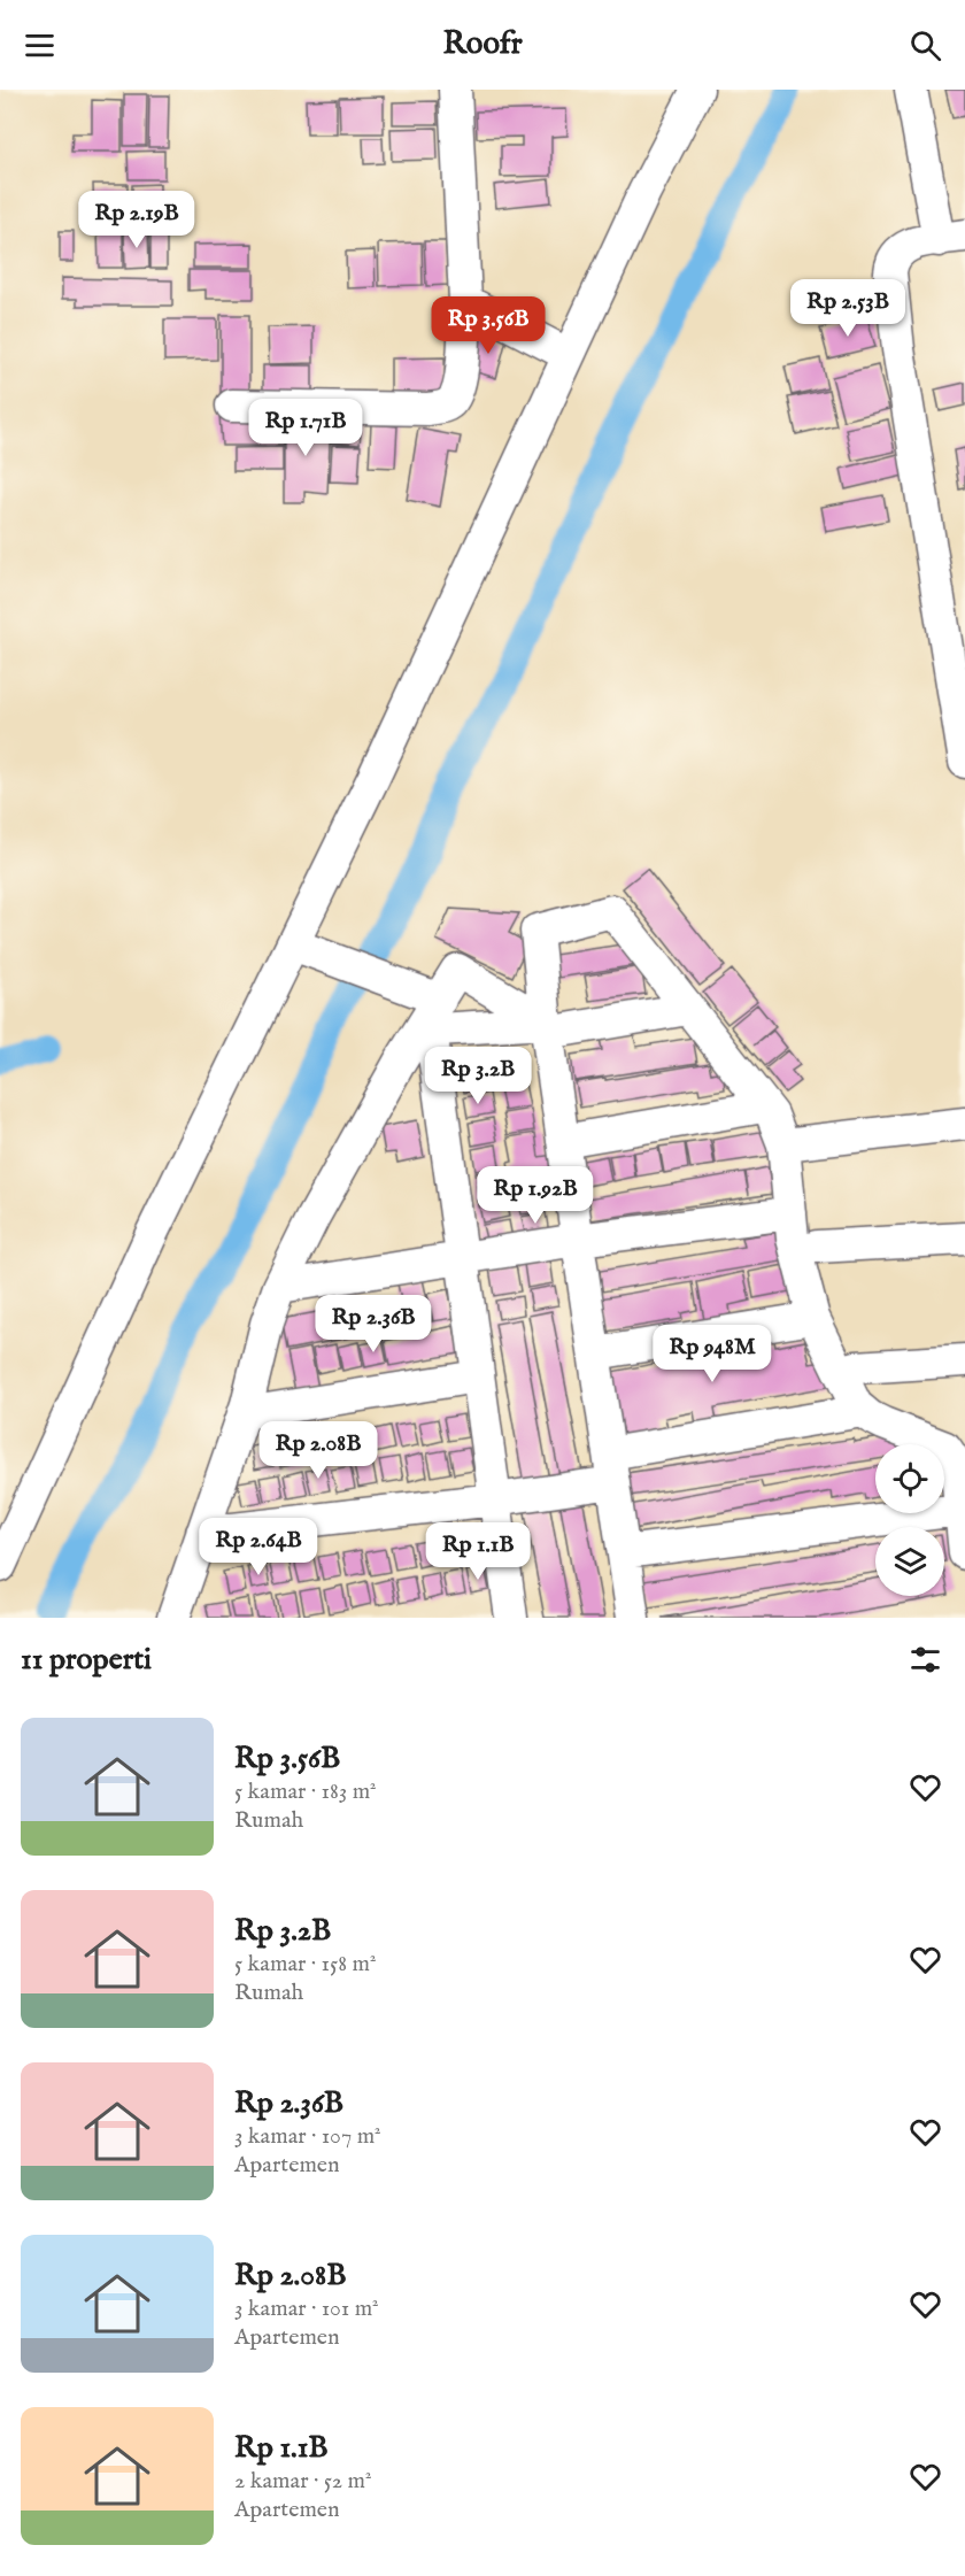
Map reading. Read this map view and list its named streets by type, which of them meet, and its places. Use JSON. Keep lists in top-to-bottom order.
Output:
{
  "page": {
    "header": "Roofr",
    "price": [
      "Rp 2.19B",
      "Rp 2.53B",
      "Rp 3.56B",
      "Rp 1.71B",
      "Rp 3.2B",
      "Rp 1.92B",
      "Rp 2.36B",
      "Rp 948M",
      "Rp 2.08B",
      "Rp 2.64B",
      "Rp 1.1B"
    ],
    "heading": "11 properti",
    "list": [
      {
        "name": "Rp 3.56B",
        "note": "5 kamar · 183 m² · Rumah"
      },
      {
        "name": "Rp 3.2B",
        "note": "5 kamar · 158 m² · Rumah"
      },
      {
        "name": "Rp 2.36B",
        "note": "3 kamar · 107 m² · Apartemen"
      },
      {
        "name": "Rp 2.08B",
        "note": "3 kamar · 101 m² · Apartemen"
      },
      {
        "name": "Rp 1.1B",
        "note": "2 kamar · 52 m² · Apartemen"
      }
    ]
  }
}
